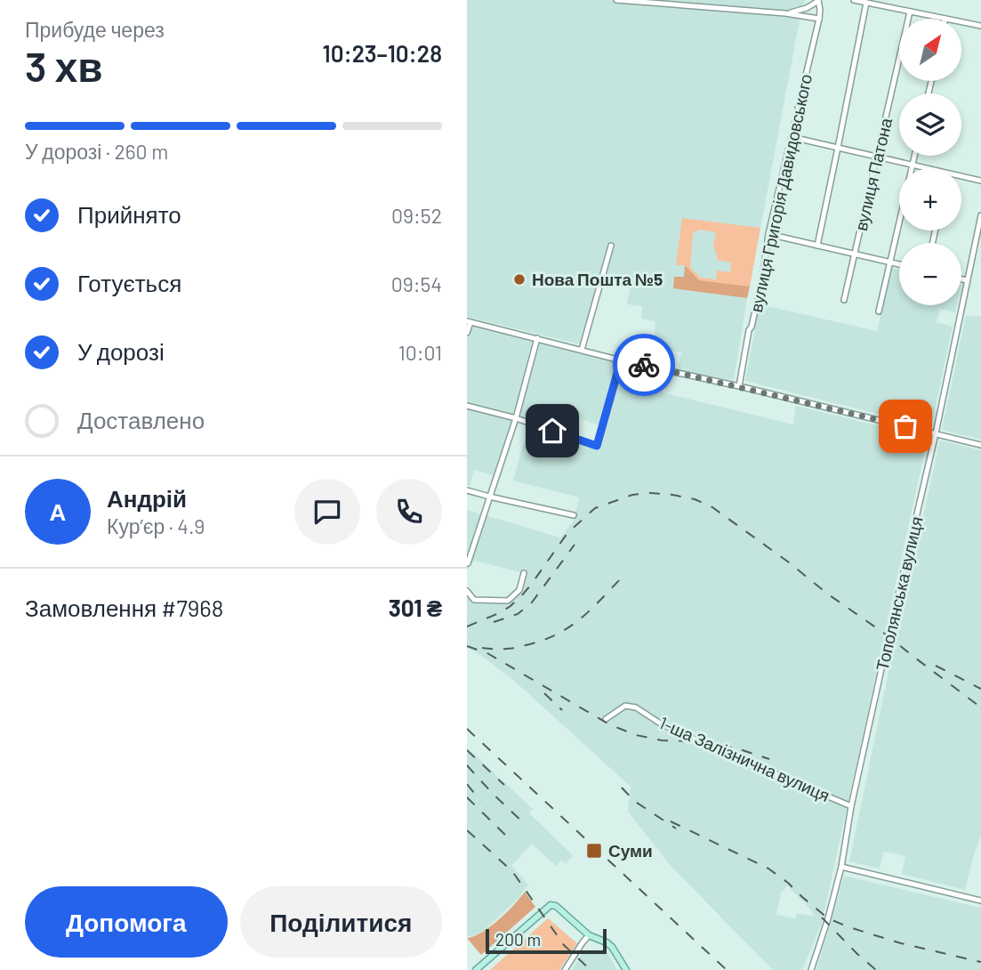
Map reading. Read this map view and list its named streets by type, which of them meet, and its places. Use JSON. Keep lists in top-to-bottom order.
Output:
{
  "streets": {
    "street": [
      "вулиця Патона",
      "вулиця Григорія Давидовського",
      "Тополянська вулиця",
      "1-ша Залізнична вулиця"
    ]
  },
  "crossings": [
    ["Тополянська вулиця", "1-ша Залізнична вулиця"]
  ],
  "places": {
    "other": ["Нова Пошта №5"],
    "transit": ["Суми"]
  },
  "scale_bar": "200 m",
  "north": "top right",
  "page": {
    "heading": ["3 хв", "Прибуде через", "10:23–10:28"],
    "panel": [
      "Андрій",
      "Кур’єр · 4.9",
      "Замовлення #7968",
      "301 ₴"
    ],
    "map_buttons": ["+", "−"],
    "bar": "У дорозі · 260 m",
    "list": [
      ["Прийнято", "09:52"],
      ["Готується", "09:54"],
      ["У дорозі", "10:01"],
      "Доставлено"
    ],
    "round": "А",
    "buttons": ["Допомога", "Поділитися"],
    "scale": "200 m"
  }
}
